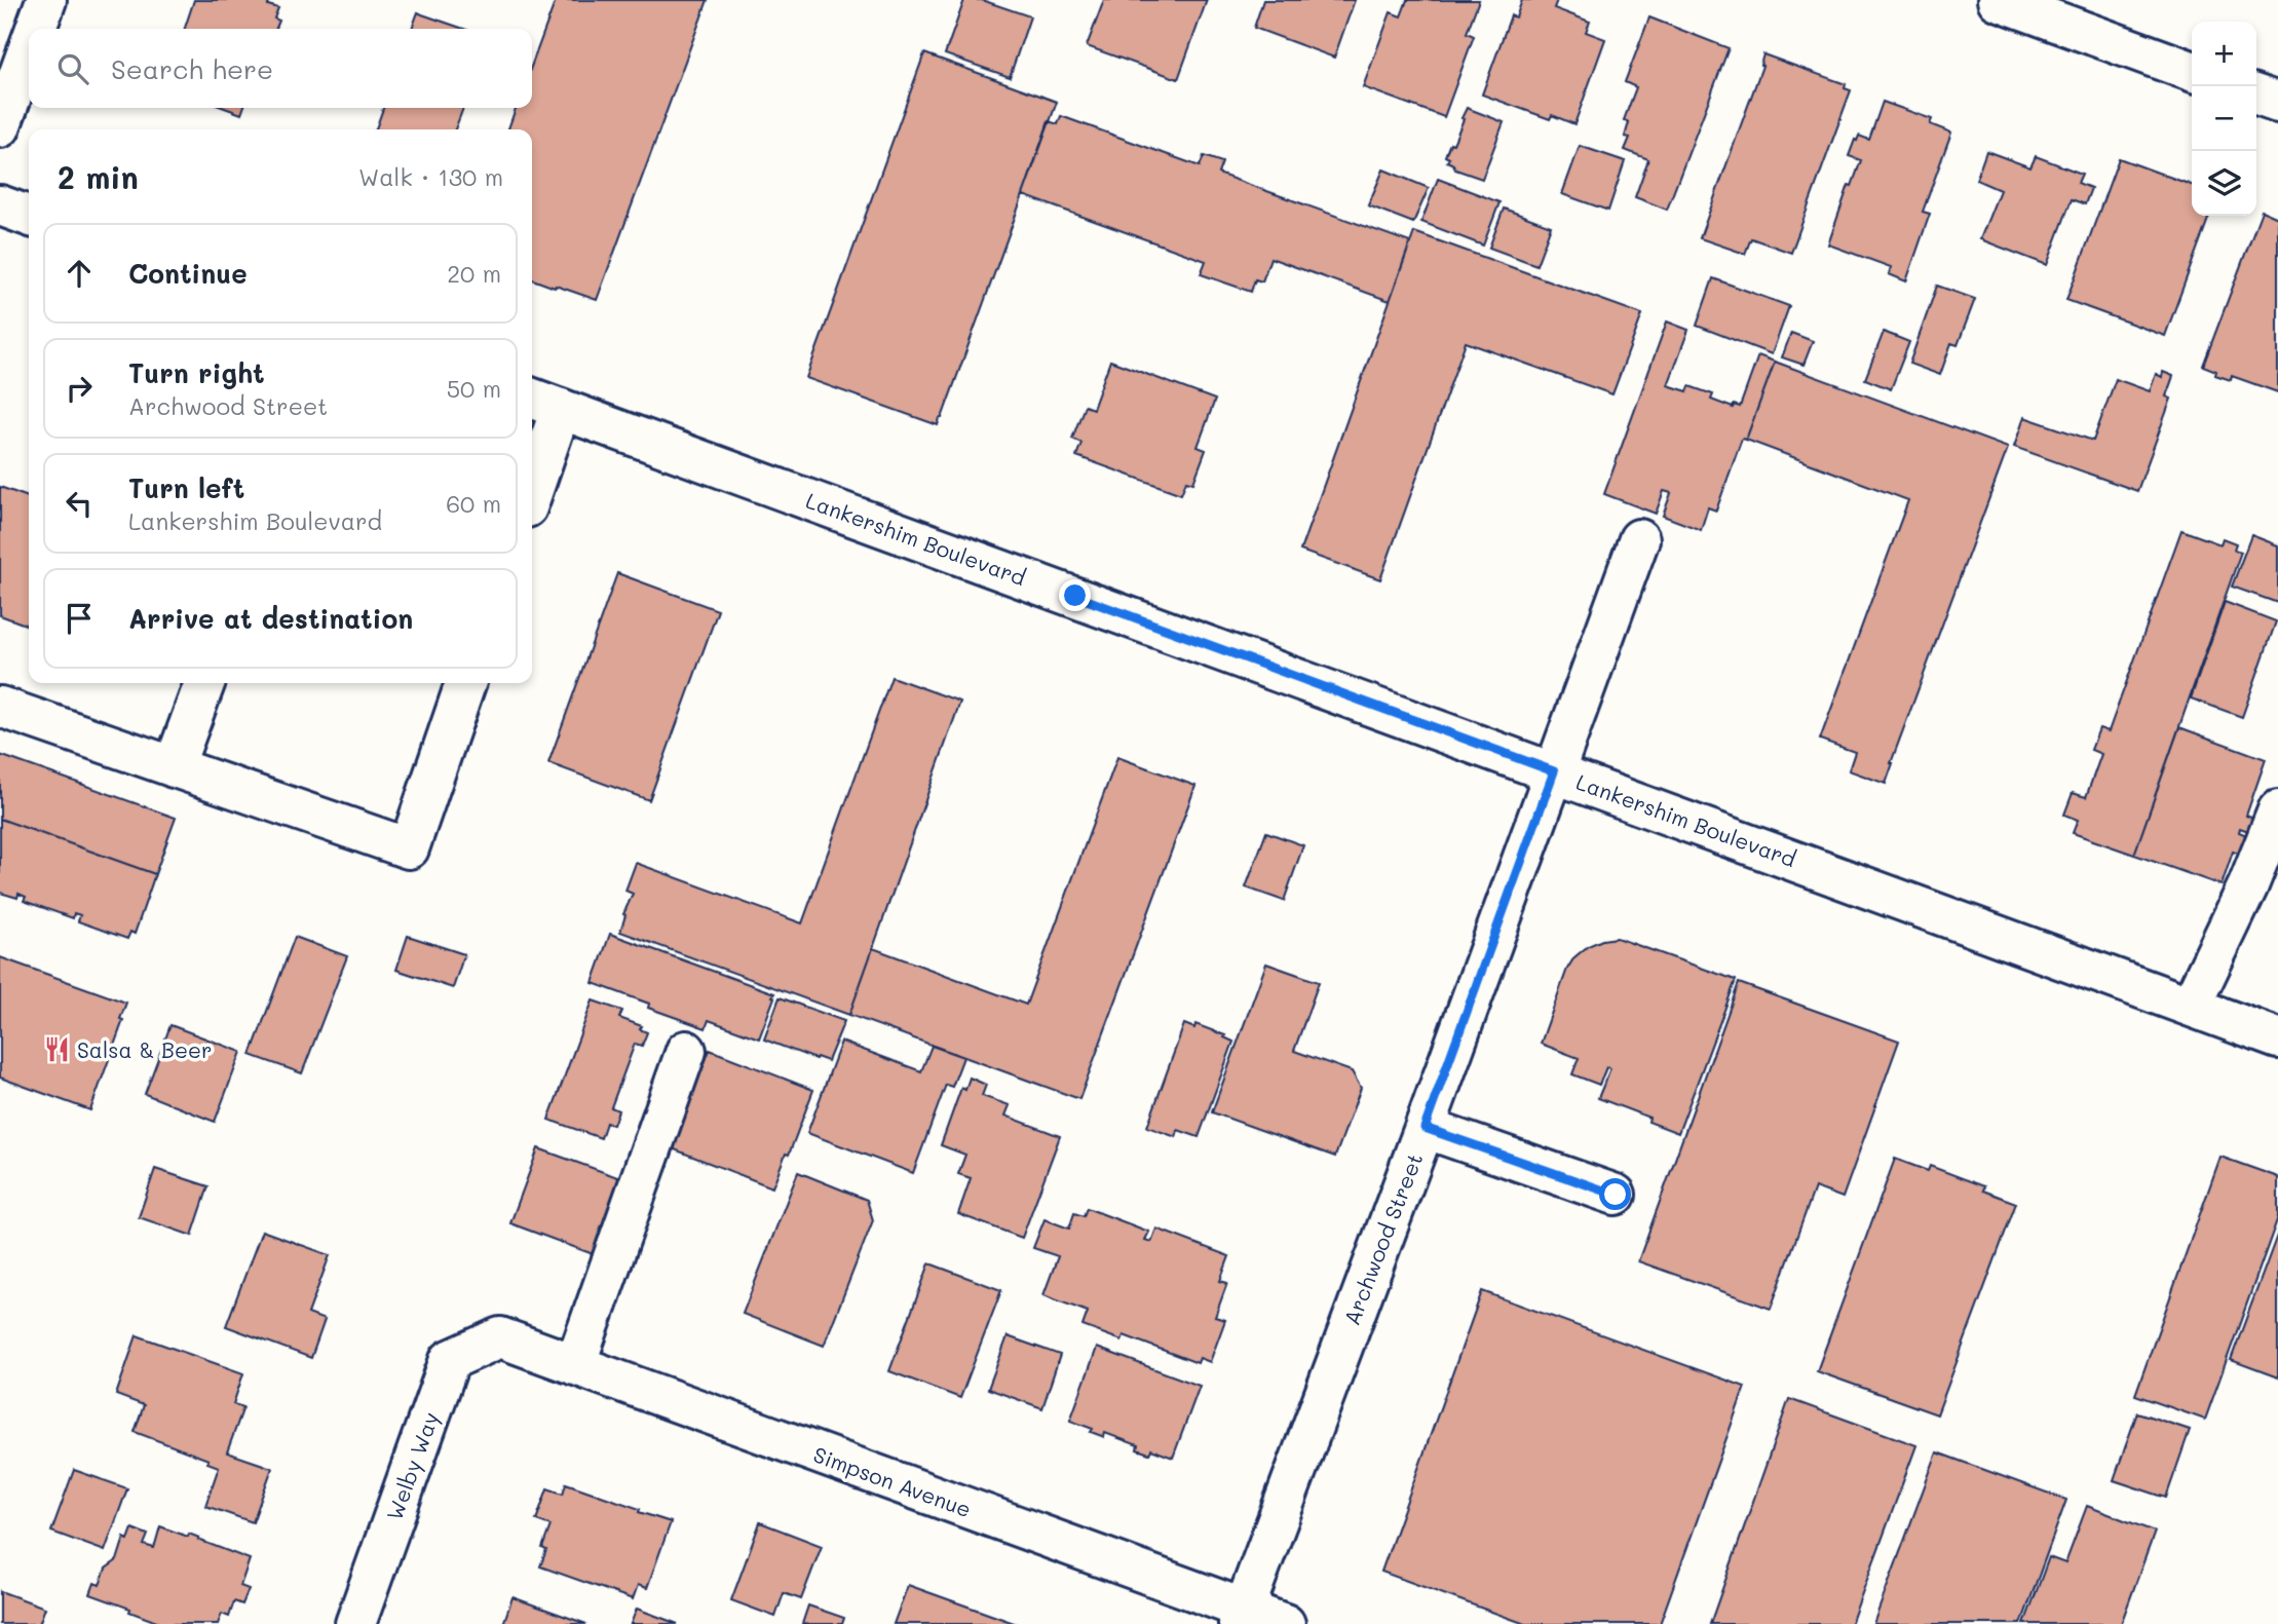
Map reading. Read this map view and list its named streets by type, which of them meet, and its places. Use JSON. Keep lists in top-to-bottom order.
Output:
{
  "streets": {
    "street": [
      "Lankershim Boulevard",
      "Archwood Street",
      "Welby Way",
      "Simpson Avenue"
    ]
  },
  "crossings": [
    ["Lankershim Boulevard", "Archwood Street"],
    ["Archwood Street", "Simpson Avenue"],
    ["Welby Way", "Simpson Avenue"]
  ],
  "places": {
    "restaurant": ["Salsa & Beer"]
  },
  "page": {
    "map_buttons": ["+", "−"],
    "search": "Search here",
    "heading": ["2 min", "Walk · 130 m"],
    "list": [
      ["Continue", "20 m"],
      ["Turn right", "Archwood Street", "50 m"],
      ["Turn left", "Lankershim Boulevard", "60 m"],
      "Arrive at destination"
    ]
  }
}
